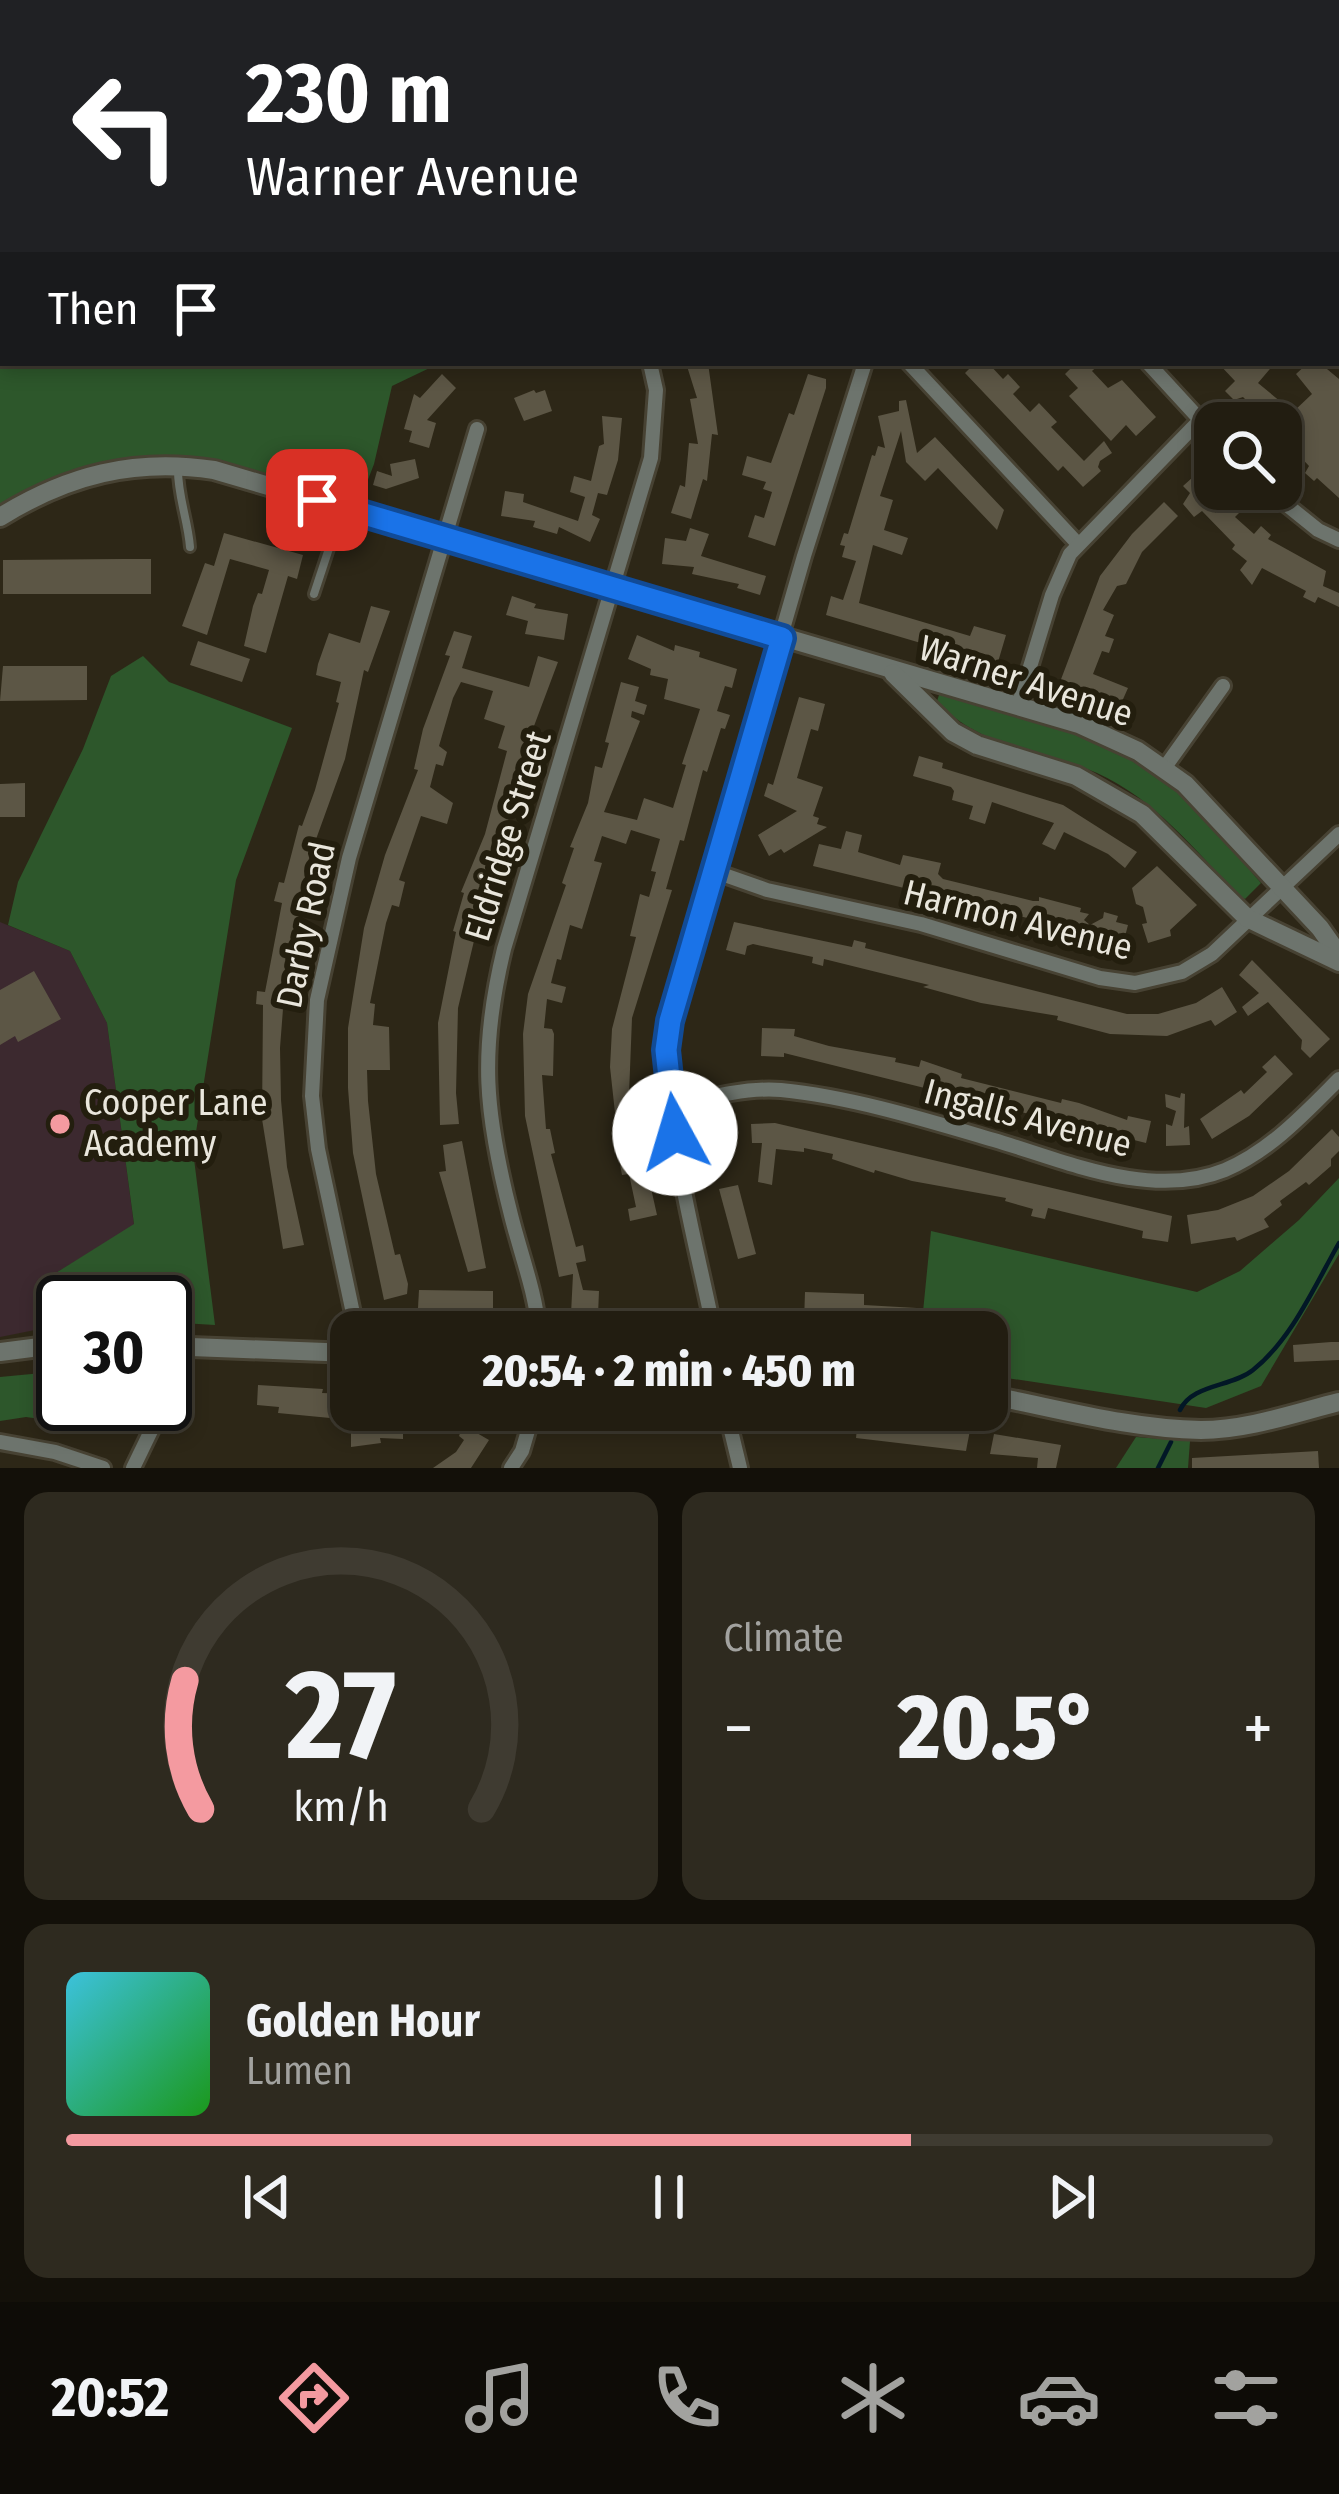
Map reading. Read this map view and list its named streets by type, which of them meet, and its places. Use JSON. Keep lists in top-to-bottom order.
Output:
{
  "streets": {
    "street": [
      "Warner Avenue",
      "Eldridge Street",
      "Harmon Avenue",
      "Darby Road",
      "Ingalls Avenue"
    ]
  },
  "crossings": [
    ["Warner Avenue", "Eldridge Street"],
    ["Warner Avenue", "Harmon Avenue"],
    ["Warner Avenue", "Darby Road"]
  ],
  "places": ["Cooper Lane Academy"],
  "page": {
    "turn": ["230 m", "Warner Avenue"],
    "then": "Then",
    "limit": "30",
    "trip": "20:54 · 2 min · 450 m",
    "tile": "Climate",
    "heat": ["−", "20.5°", "+"],
    "song": ["Golden Hour", "Lumen"],
    "tabs": "20:52",
    "gauge": ["27", "km/h"]
  }
}
